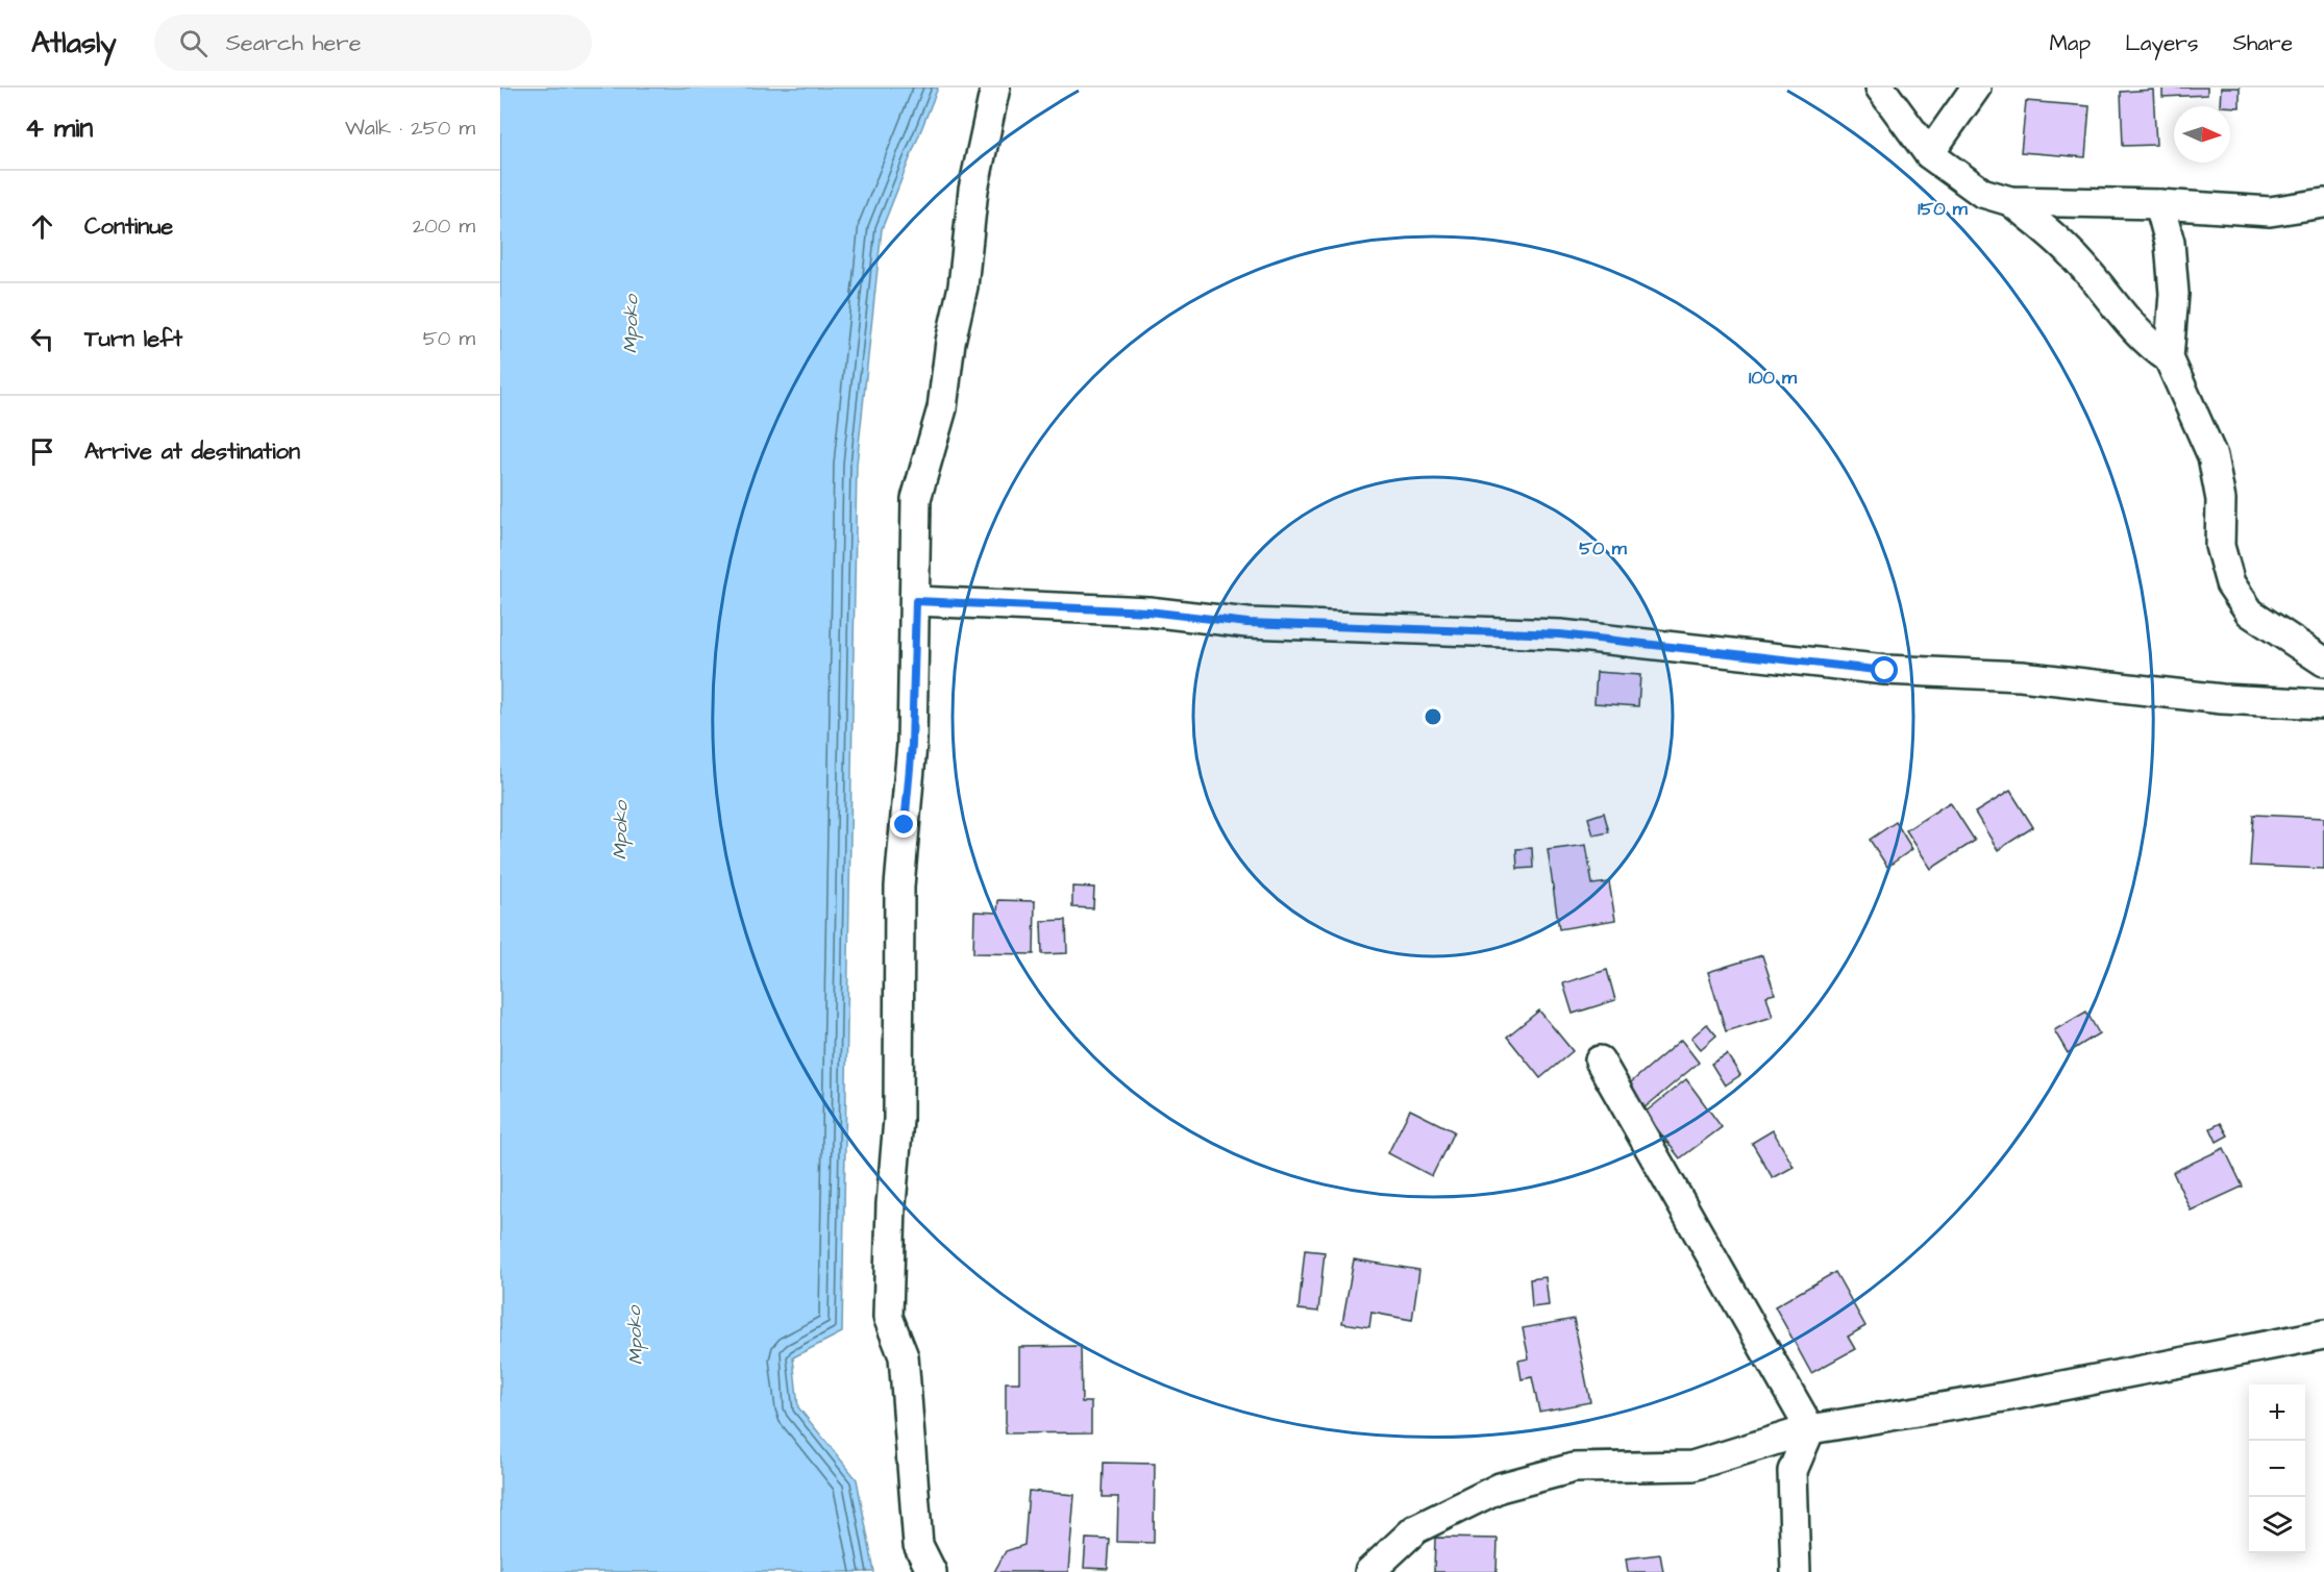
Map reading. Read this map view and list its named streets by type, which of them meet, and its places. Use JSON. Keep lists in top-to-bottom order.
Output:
{
  "water": ["Mpoko"],
  "north": "right",
  "page": {
    "header": "Atlasly",
    "search": "Search here",
    "nav": ["Map", "Layers", "Share"],
    "heading": ["4 min", "Walk · 250 m"],
    "list": [
      ["Continue", "200 m"],
      ["Turn left", "50 m"],
      "Arrive at destination"
    ],
    "map_buttons": ["+", "−"]
  },
  "rings": ["150 m", "100 m", "50 m"]
}
